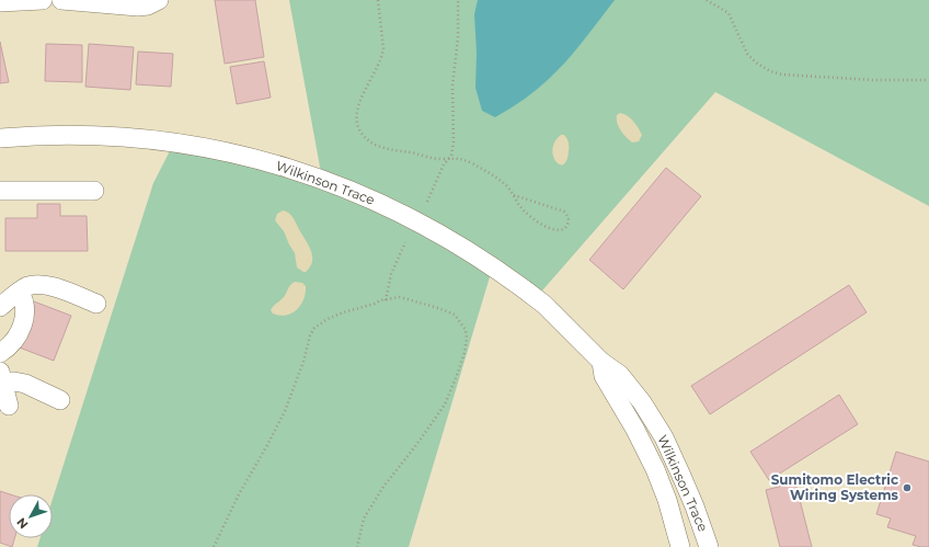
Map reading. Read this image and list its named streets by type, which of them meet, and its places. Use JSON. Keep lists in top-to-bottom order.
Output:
{
  "streets": {
    "street": ["Wilkinson Trace"]
  },
  "places": ["Sumitomo Electric Wiring Systems"],
  "north": "bottom left"
}
